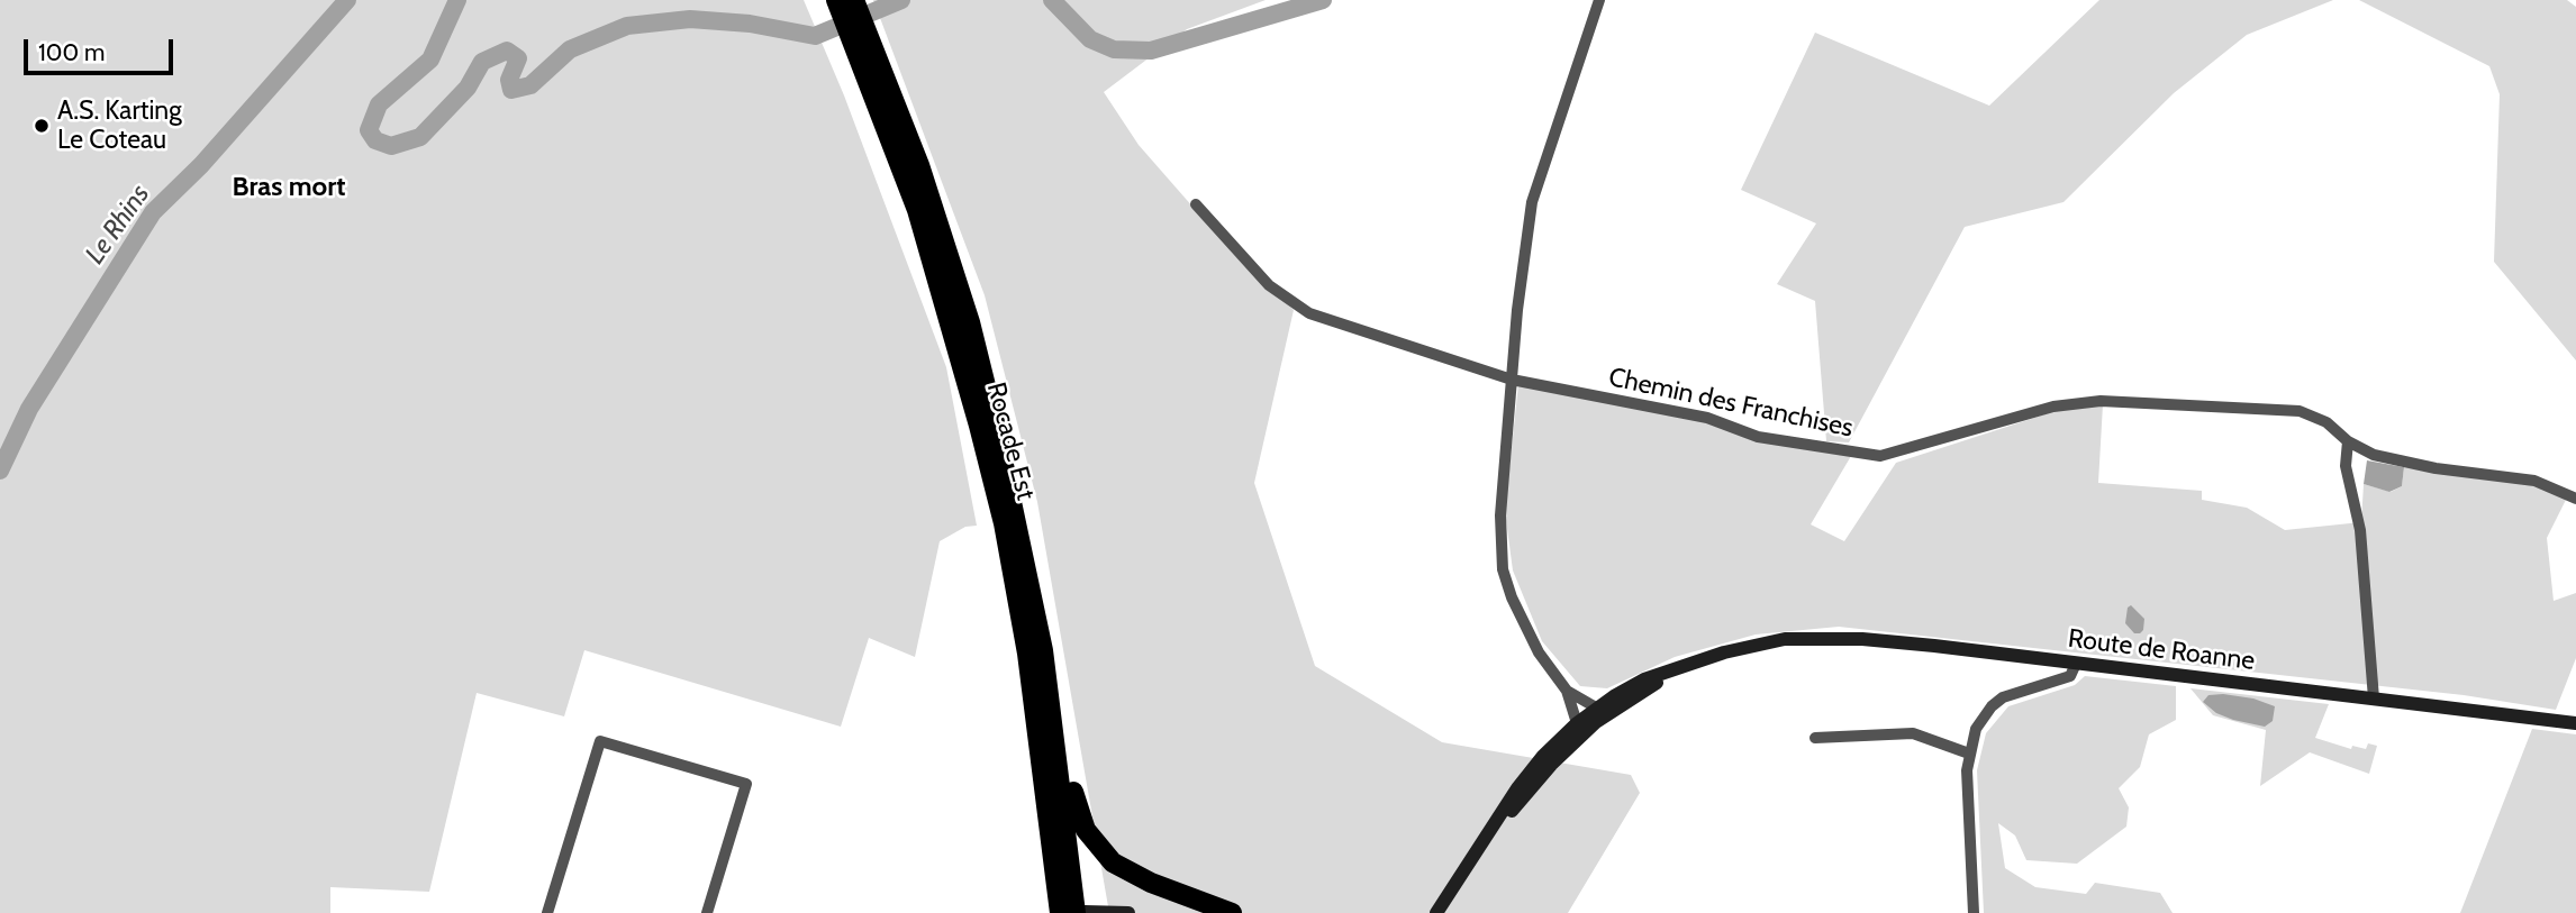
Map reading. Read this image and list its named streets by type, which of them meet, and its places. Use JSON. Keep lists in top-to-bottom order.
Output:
{
  "streets": {
    "highway": ["Rocade Est"],
    "main road": ["Route de Roanne"],
    "street": ["Chemin des Franchises"]
  },
  "districts": ["Bras mort"],
  "water": ["Le Rhins"],
  "places": ["A.S. Karting Le Coteau"],
  "scale_bar": "100 m"
}
